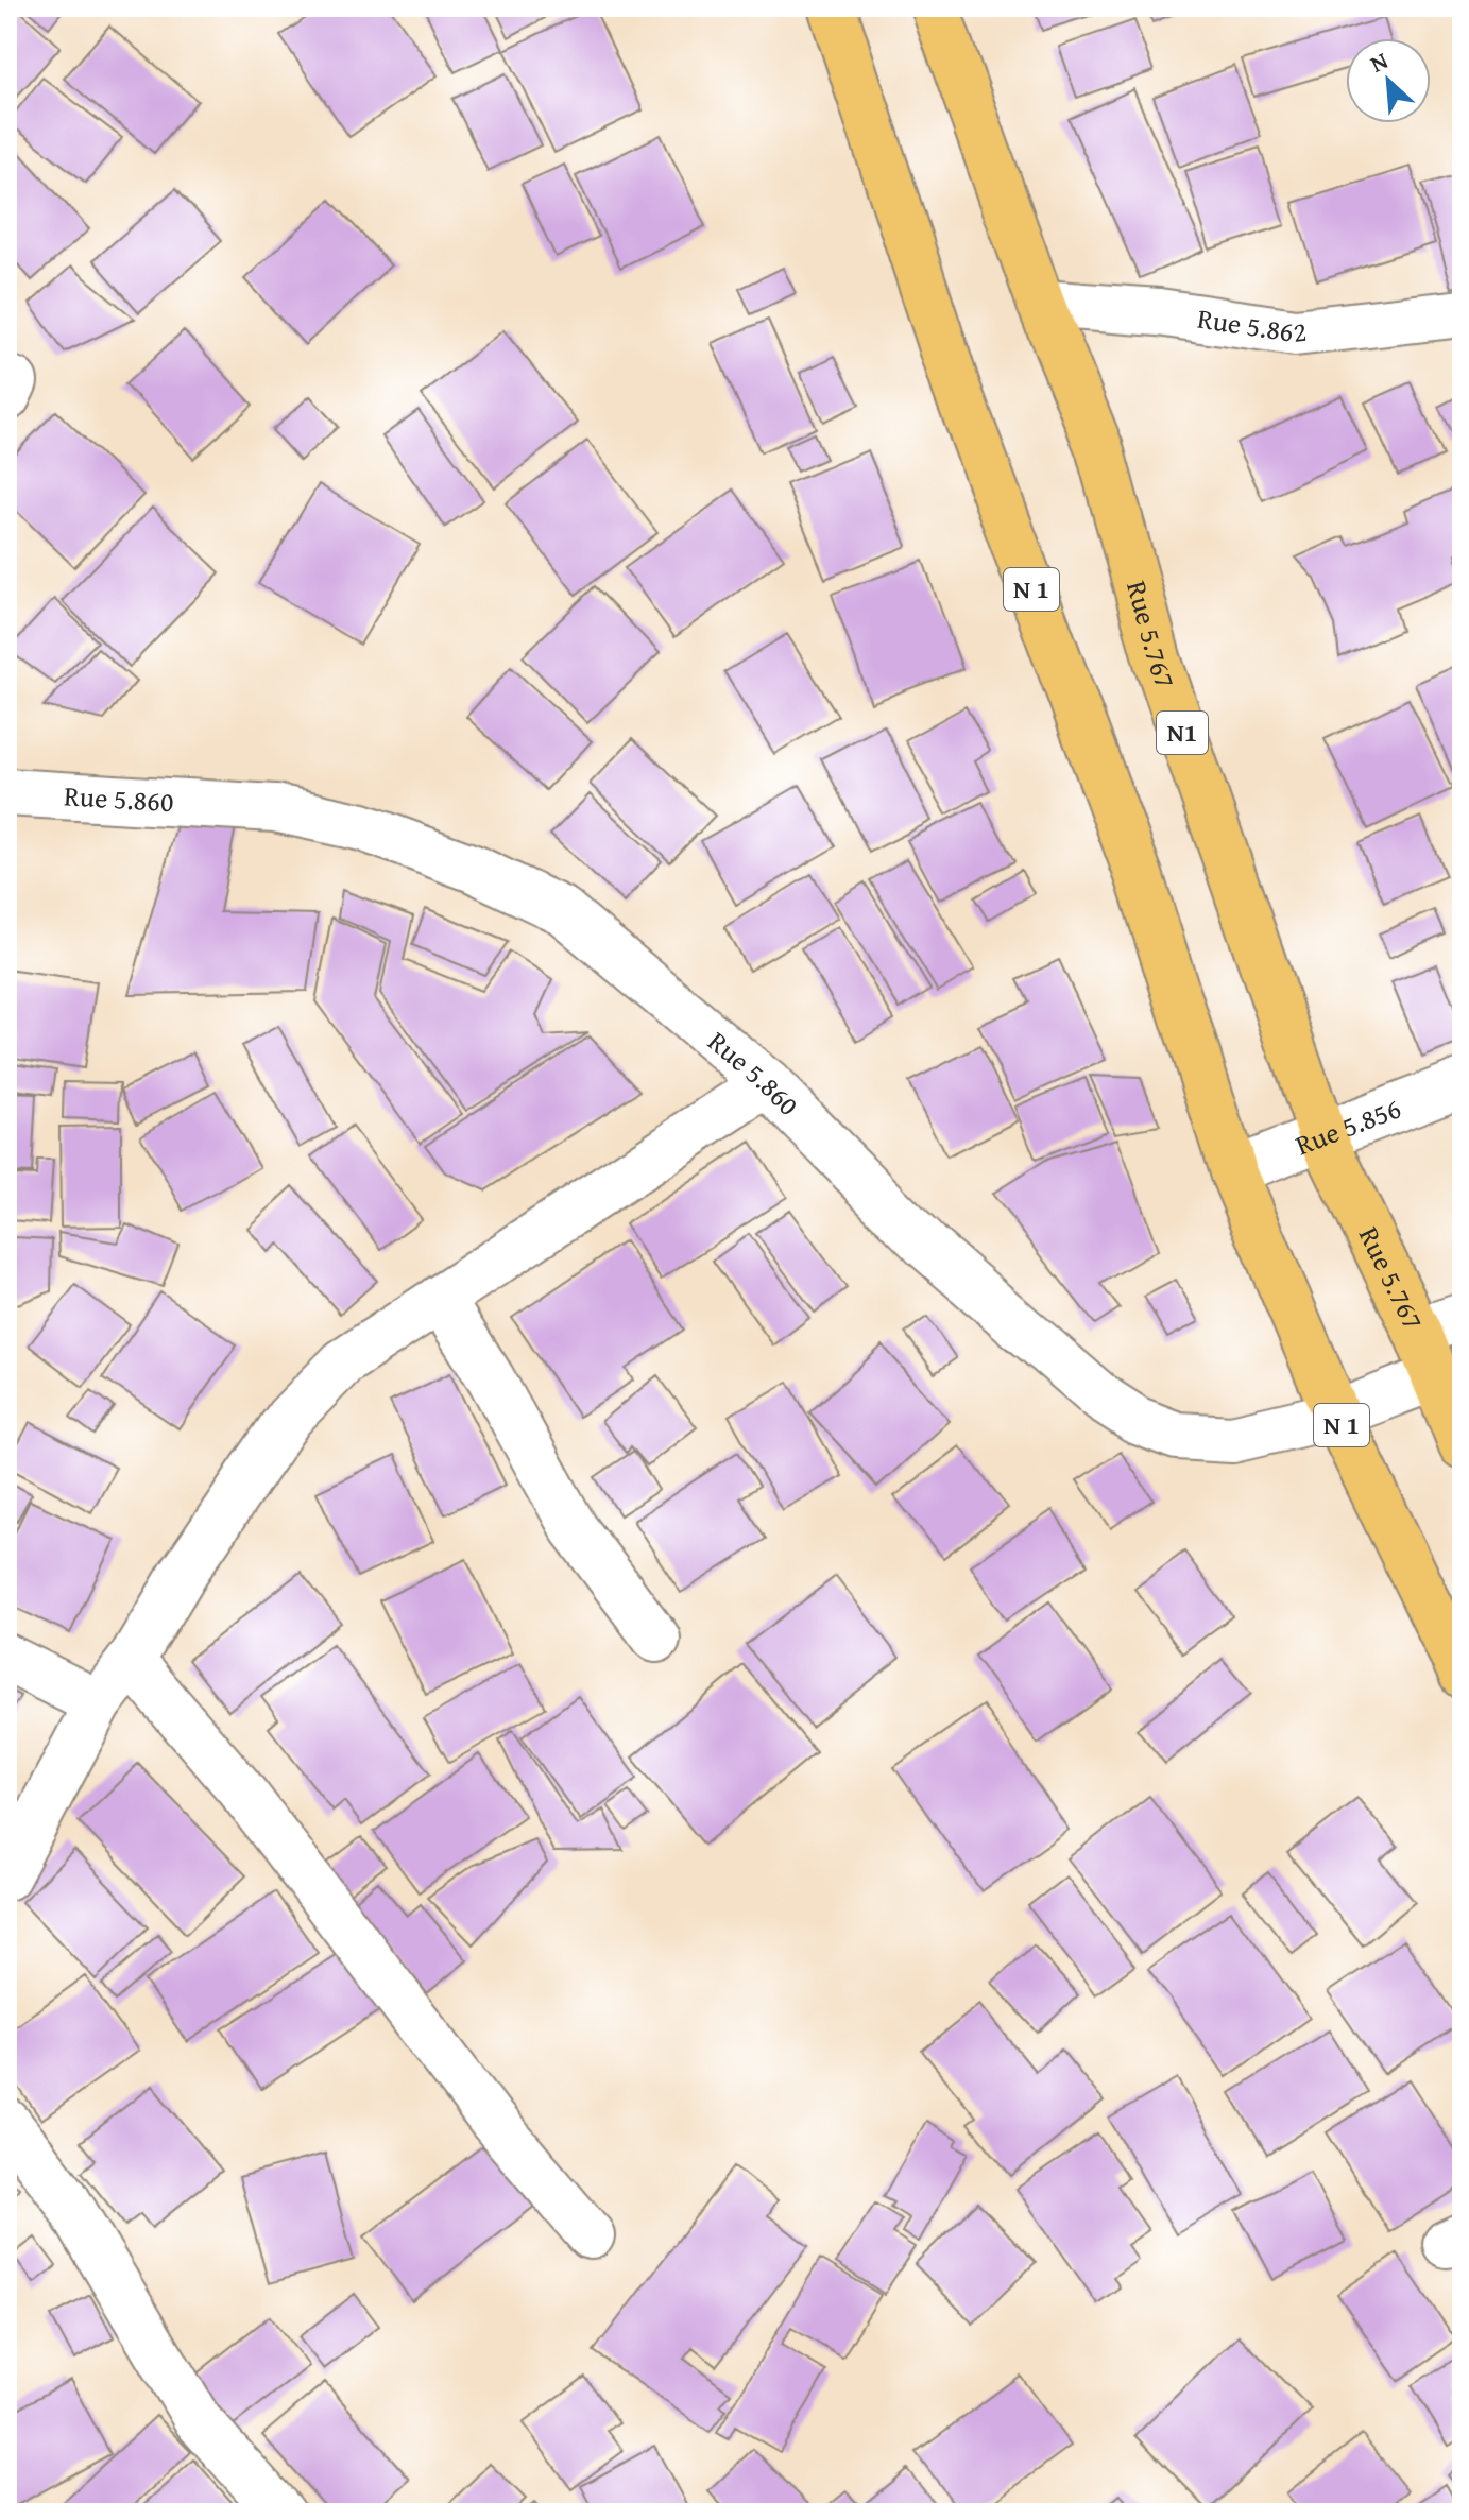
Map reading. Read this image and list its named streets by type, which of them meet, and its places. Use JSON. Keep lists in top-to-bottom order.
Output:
{
  "streets": {
    "highway": ["N 1", "Rue 5.767", "N1"],
    "street": ["Rue 5.862", "Rue 5.860", "Rue 5.856"]
  },
  "crossings": [
    ["Rue 5.862", "Rue 5.767"],
    ["N 1", "Rue 5.860"],
    ["N 1", "Rue 5.856"],
    ["Rue 5.767", "Rue 5.860"],
    ["Rue 5.767", "Rue 5.856"]
  ],
  "north": "top left"
}
